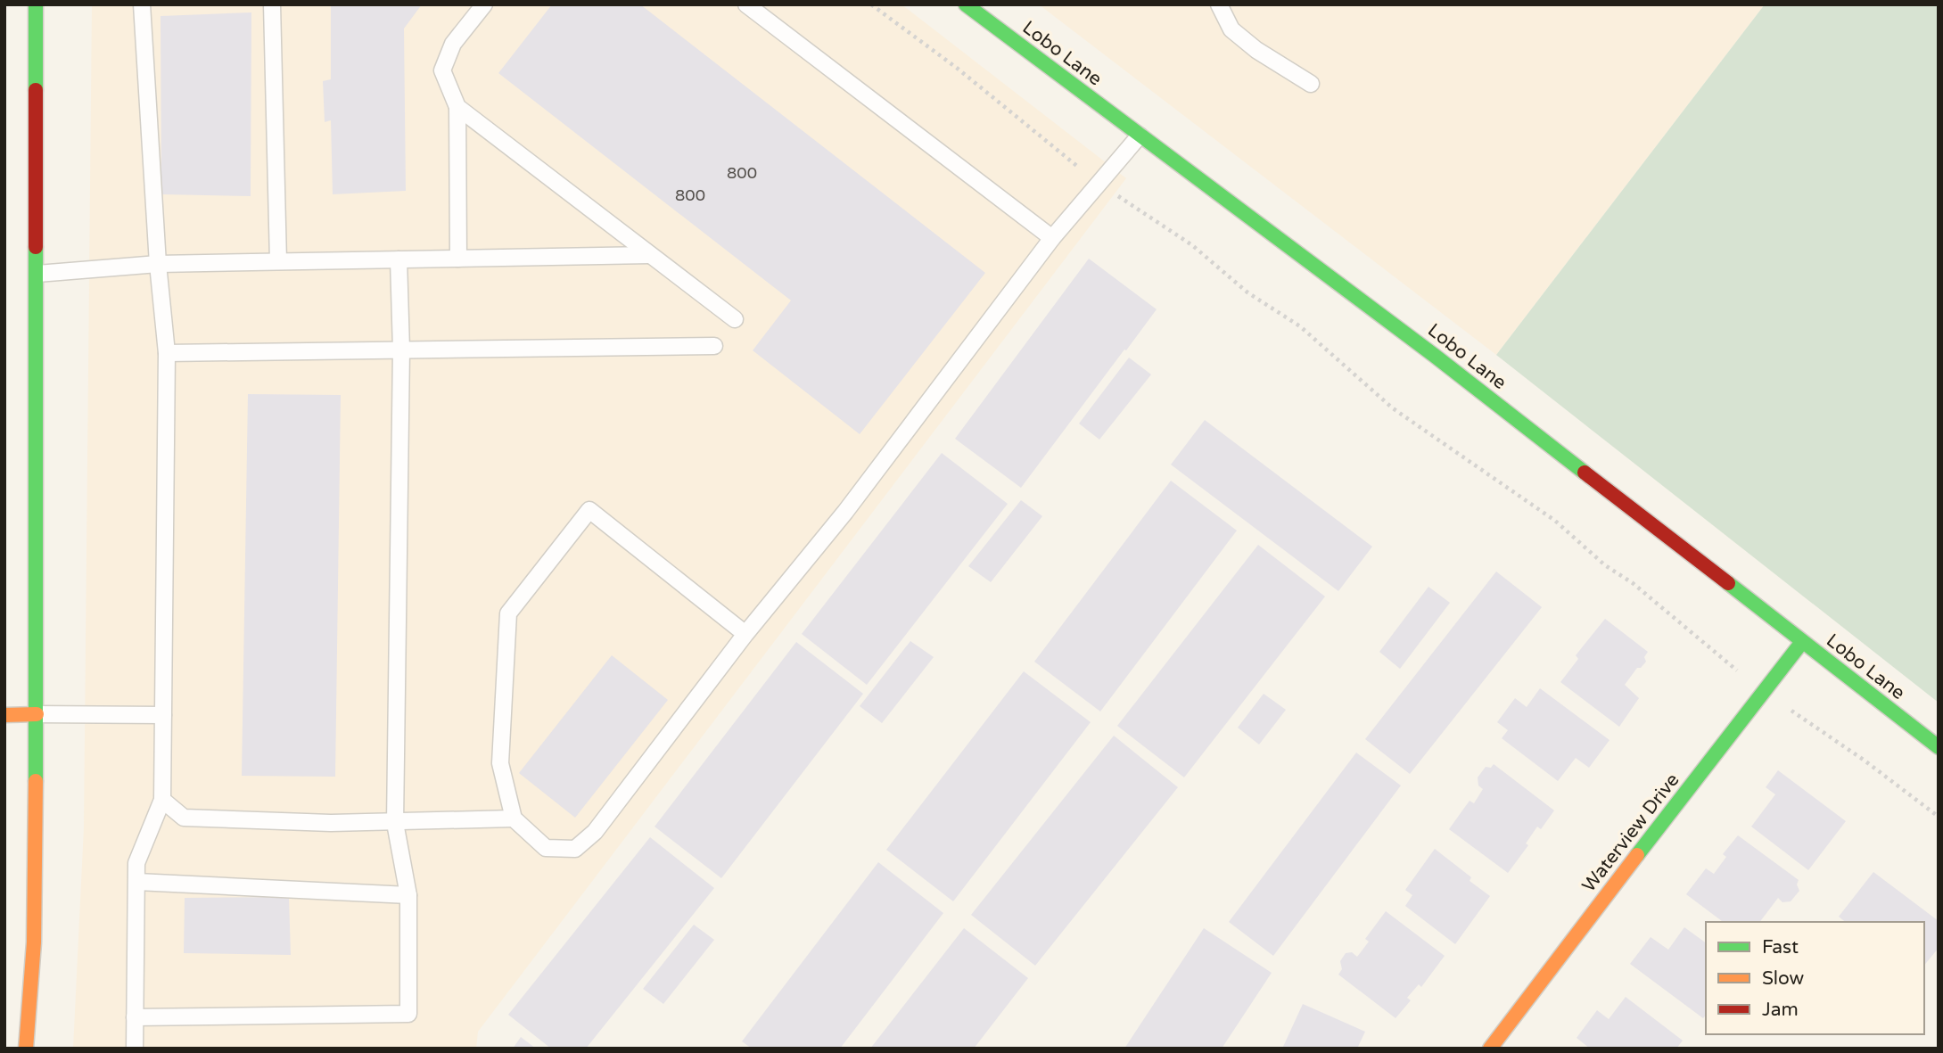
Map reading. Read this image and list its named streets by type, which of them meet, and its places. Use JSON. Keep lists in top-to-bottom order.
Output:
{
  "streets": {
    "street": ["Lobo Lane", "Waterview Drive"]
  },
  "crossings": [
    ["Lobo Lane", "Waterview Drive"]
  ],
  "house_numbers": ["800", "800"],
  "legend": ["Fast", "Slow", "Jam"]
}
